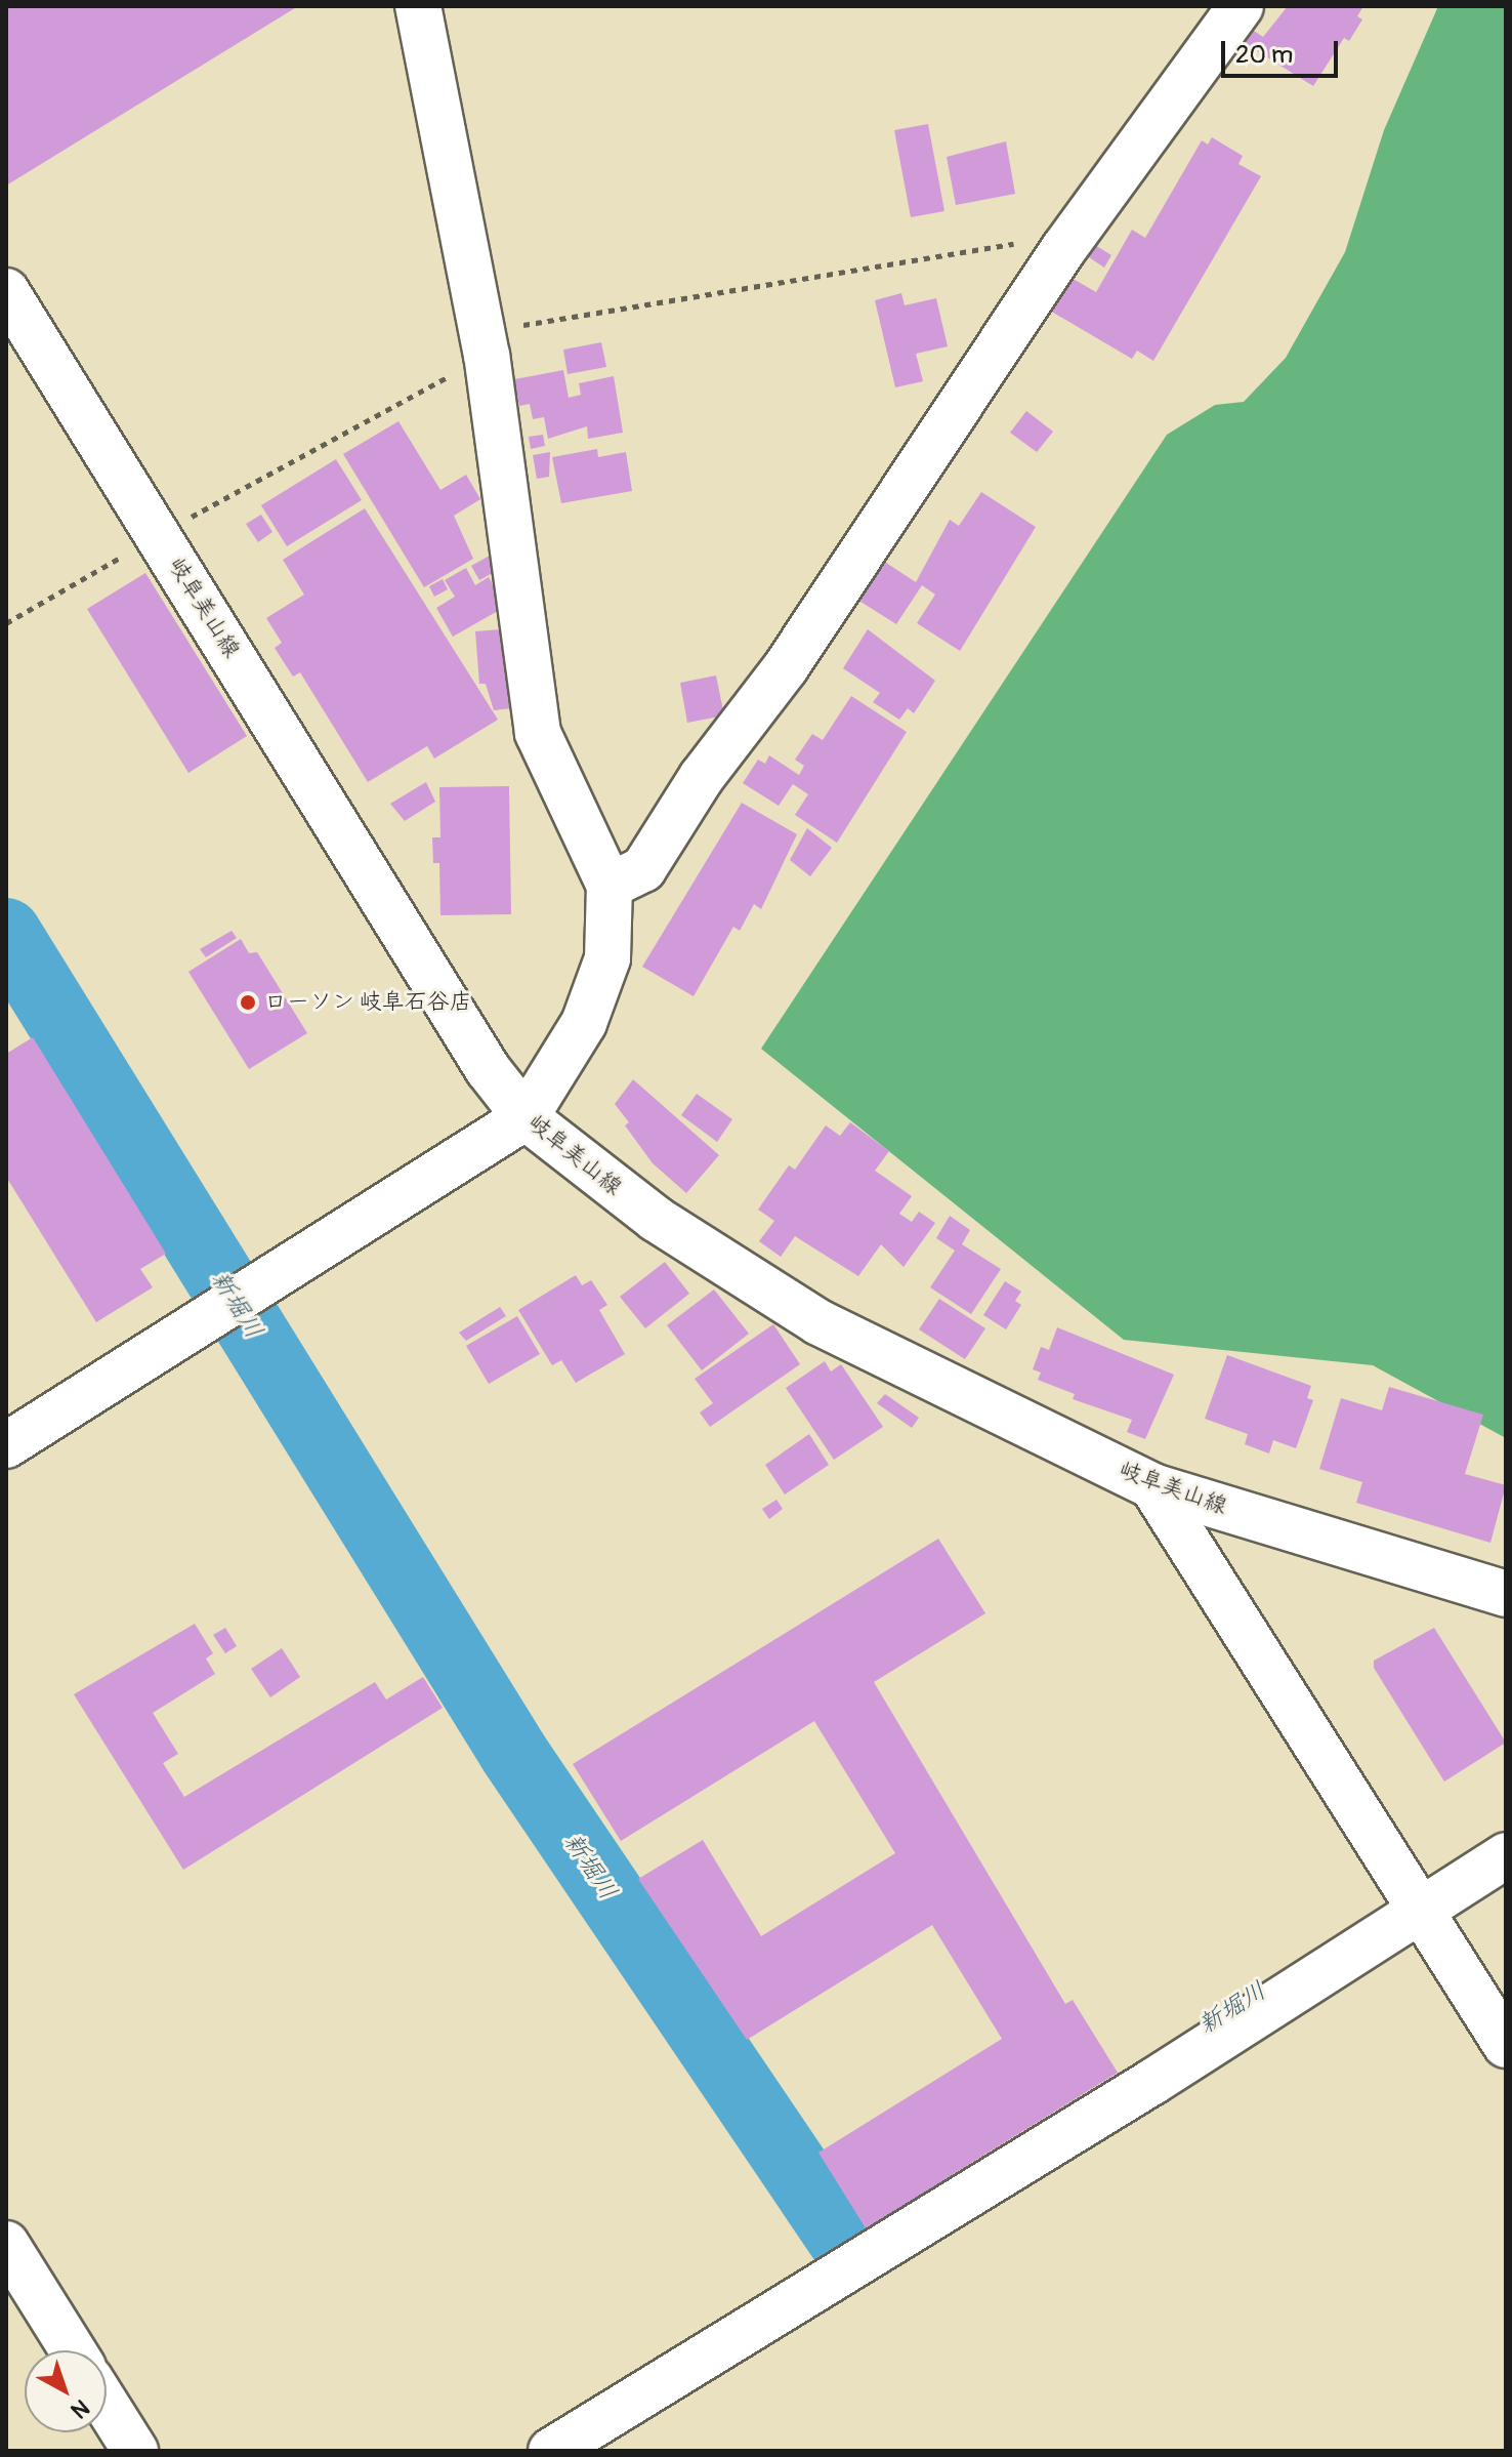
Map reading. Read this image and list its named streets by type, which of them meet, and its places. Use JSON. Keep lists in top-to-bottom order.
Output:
{
  "streets": {
    "street": ["岐阜美山線"]
  },
  "water": ["新堀川"],
  "places": ["ローソン 岐阜石谷店"],
  "scale_bar": "20 m",
  "north": "bottom right"
}
